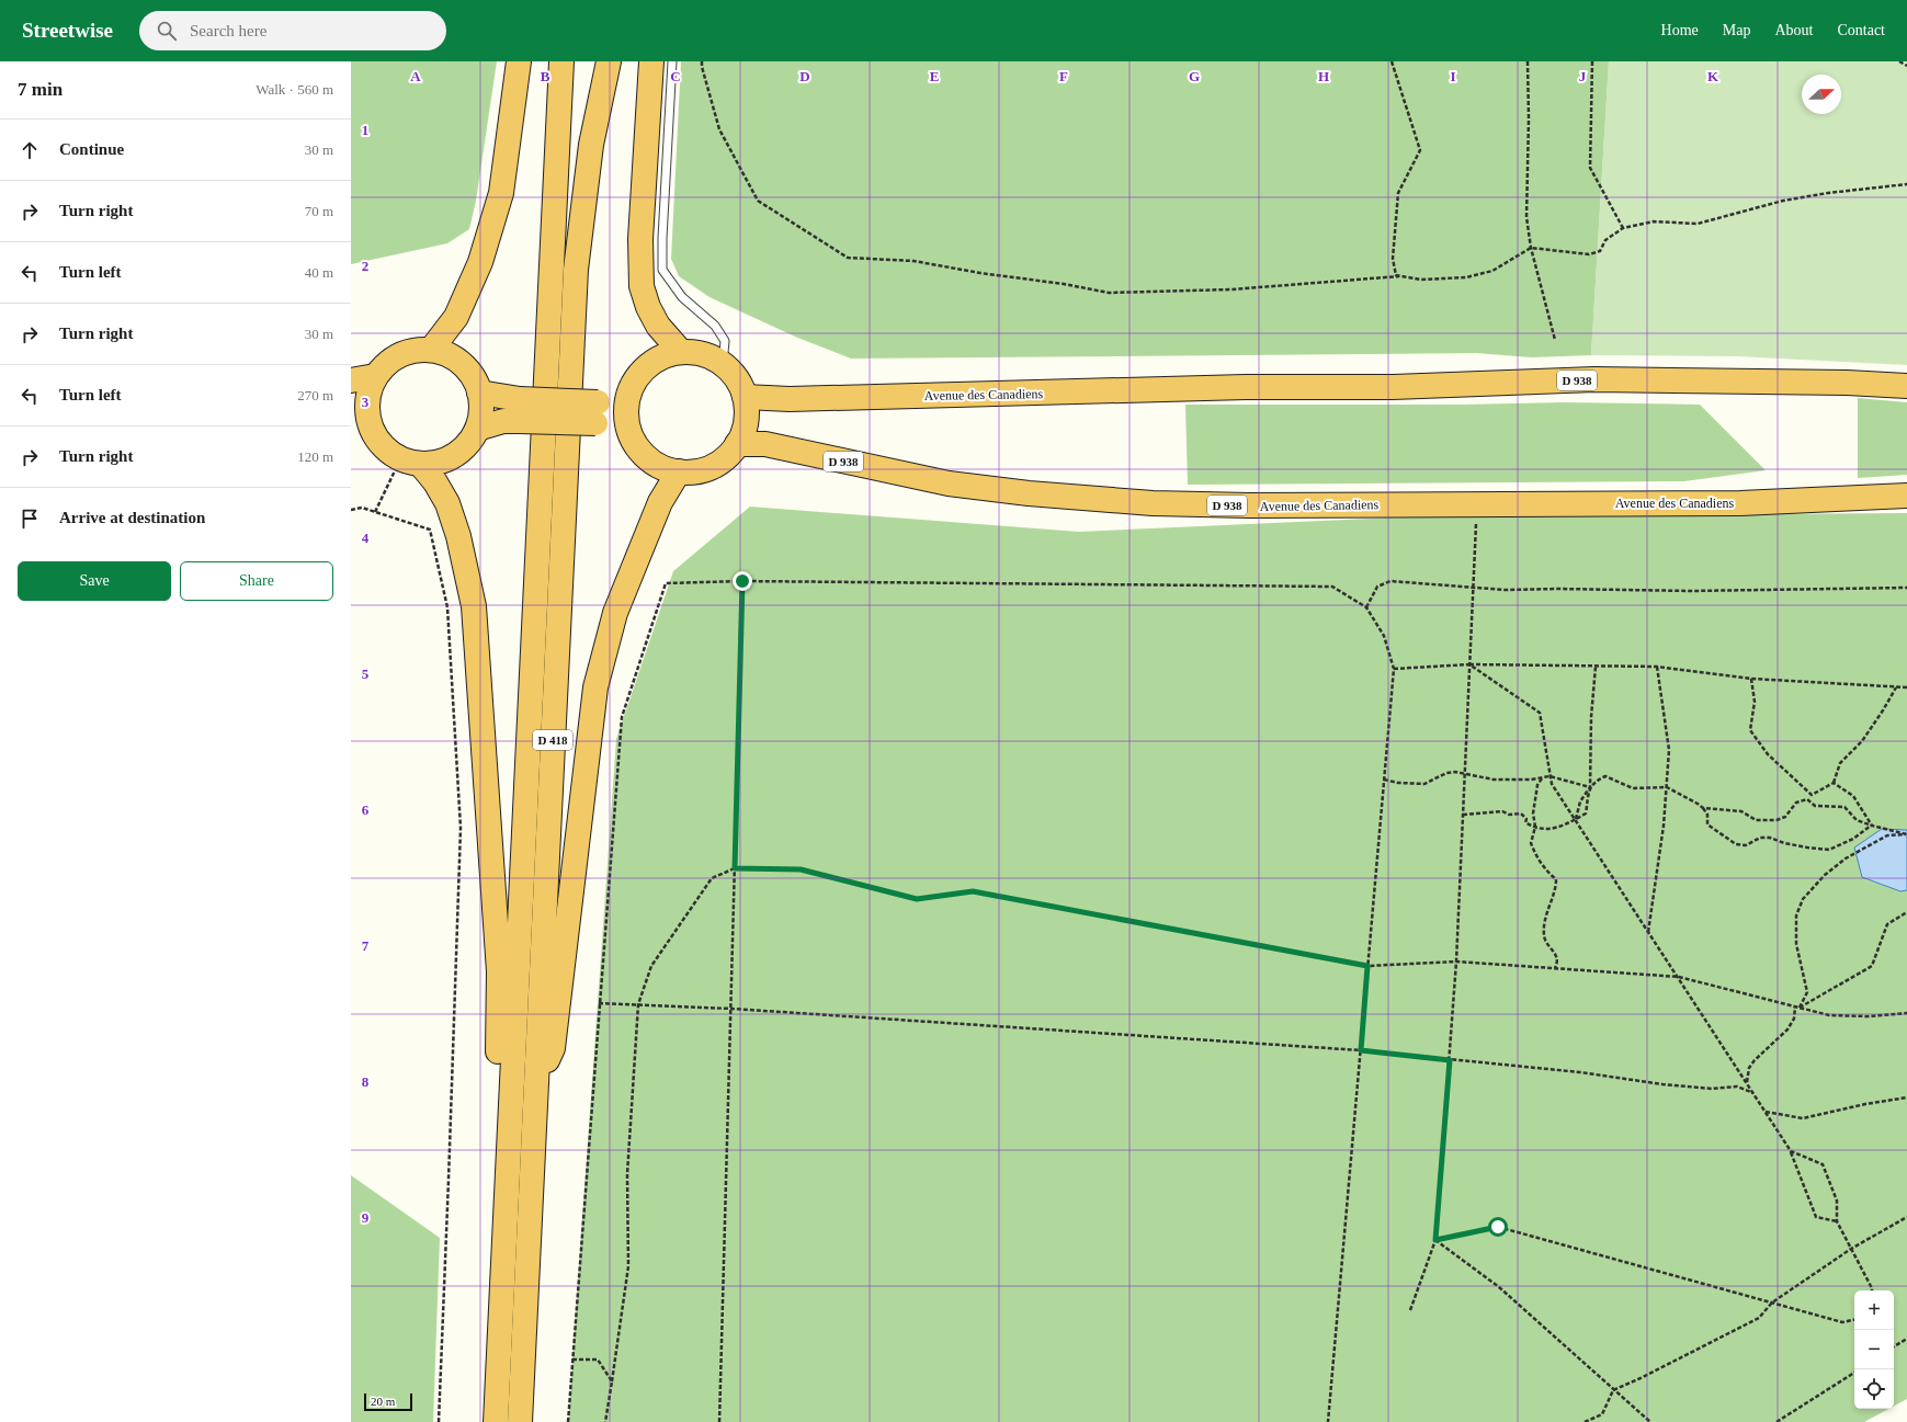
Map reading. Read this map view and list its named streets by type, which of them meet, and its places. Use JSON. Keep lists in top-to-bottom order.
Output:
{
  "streets": {
    "highway": ["D 938", "Avenue des Canadiens", "D 418"]
  },
  "scale_bar": "20 m",
  "north": "right",
  "page": {
    "header": "Streetwise",
    "search": "Search here",
    "nav": [
      "Home",
      "Map",
      "About",
      "Contact"
    ],
    "heading": ["7 min", "Walk · 560 m"],
    "list": [
      ["Continue", "30 m"],
      ["Turn right", "70 m"],
      ["Turn left", "40 m"],
      ["Turn right", "30 m"],
      ["Turn left", "270 m"],
      ["Turn right", "120 m"],
      "Arrive at destination"
    ],
    "buttons": ["Save", "Share"],
    "map_buttons": ["+", "−"],
    "scale": "20 m"
  },
  "grid": {
    "columns": [
      "A",
      "B",
      "C",
      "D",
      "E",
      "F",
      "G",
      "H",
      "I",
      "J",
      "K"
    ],
    "rows": [
      "1",
      "2",
      "3",
      "4",
      "5",
      "6",
      "7",
      "8",
      "9"
    ]
  }
}
